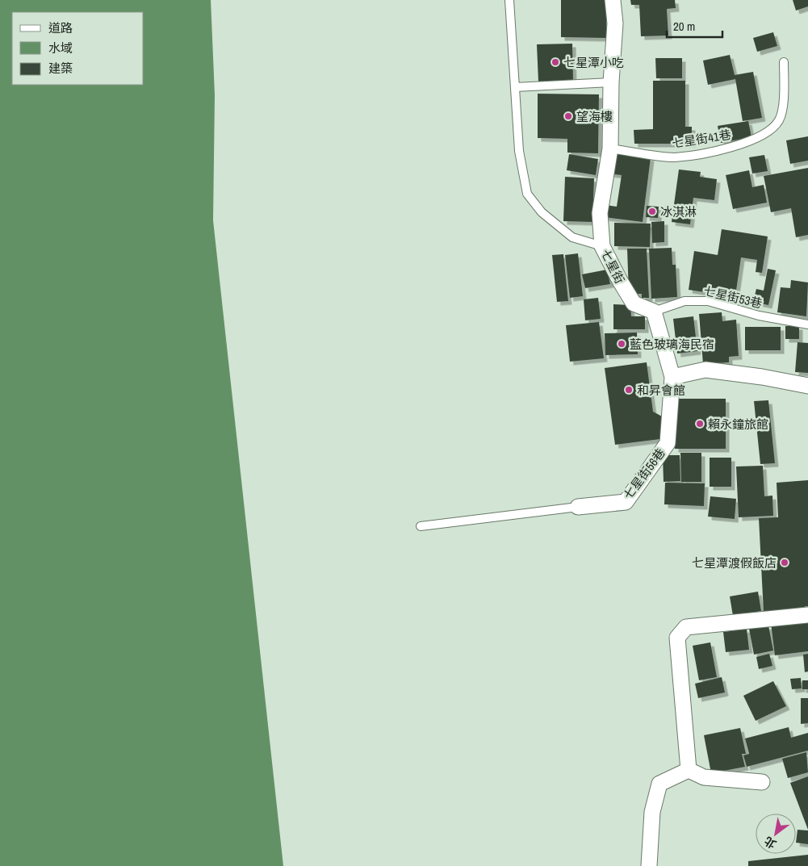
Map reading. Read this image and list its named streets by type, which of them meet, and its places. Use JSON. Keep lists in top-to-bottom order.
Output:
{
  "streets": {
    "street": ["七星街", "七星街56巷"],
    "lane": ["七星街41巷", "七星街53巷"]
  },
  "crossings": [
    ["七星街41巷", "七星街"],
    ["七星街", "七星街53巷"]
  ],
  "places": [
    "七星潭小吃",
    "望海樓",
    "冰淇淋",
    "藍色玻璃海民宿",
    "和昇會館",
    "賴永鐘旅館",
    "七星潭渡假飯店"
  ],
  "legend": ["道路", "水域", "建築"],
  "scale_bar": "20 m",
  "north": "bottom left"
}
